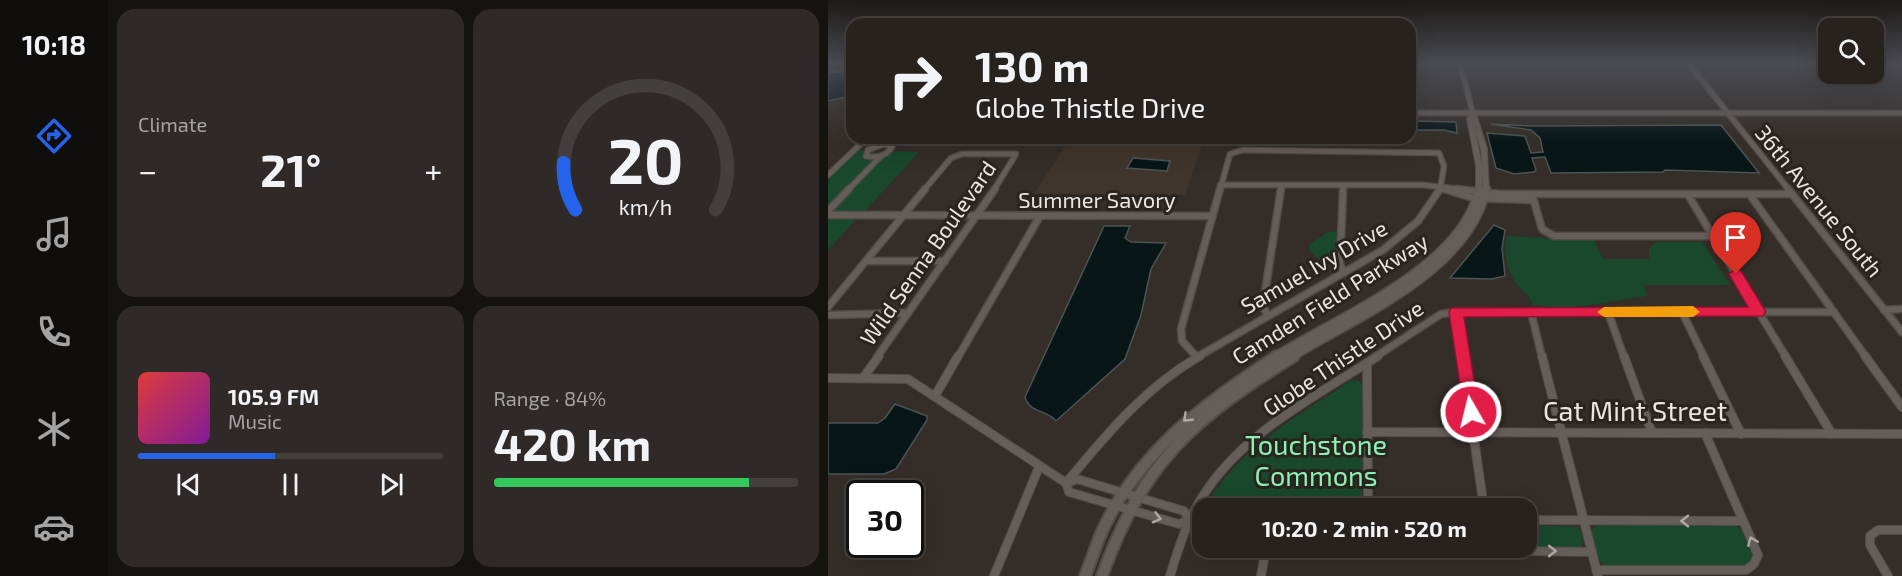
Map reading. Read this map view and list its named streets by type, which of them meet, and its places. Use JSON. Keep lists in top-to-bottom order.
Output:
{
  "streets": {
    "street": [
      "Summer Savory",
      "36th Avenue South",
      "Wild Senna Boulevard",
      "Samuel Ivy Drive",
      "Camden Field Parkway",
      "Globe Thistle Drive",
      "Cat Mint Street"
    ]
  },
  "crossings": [
    ["Summer Savory", "Wild Senna Boulevard"],
    ["Summer Savory", "Samuel Ivy Drive"],
    ["Wild Senna Boulevard", "Samuel Ivy Drive"],
    ["Wild Senna Boulevard", "Camden Field Parkway"],
    ["Wild Senna Boulevard", "Globe Thistle Drive"]
  ],
  "parks": ["Touchstone Commons"],
  "page": {
    "tabs": "10:18",
    "tile": [
      "Climate",
      ["Range · 84%", "420 km"]
    ],
    "turn": ["130 m", "Globe Thistle Drive"],
    "heat": ["−", "21°", "+"],
    "song": ["105.9 FM", "Music"],
    "limit": "30",
    "trip": "10:20 · 2 min · 520 m",
    "gauge": ["20", "km/h"]
  }
}
